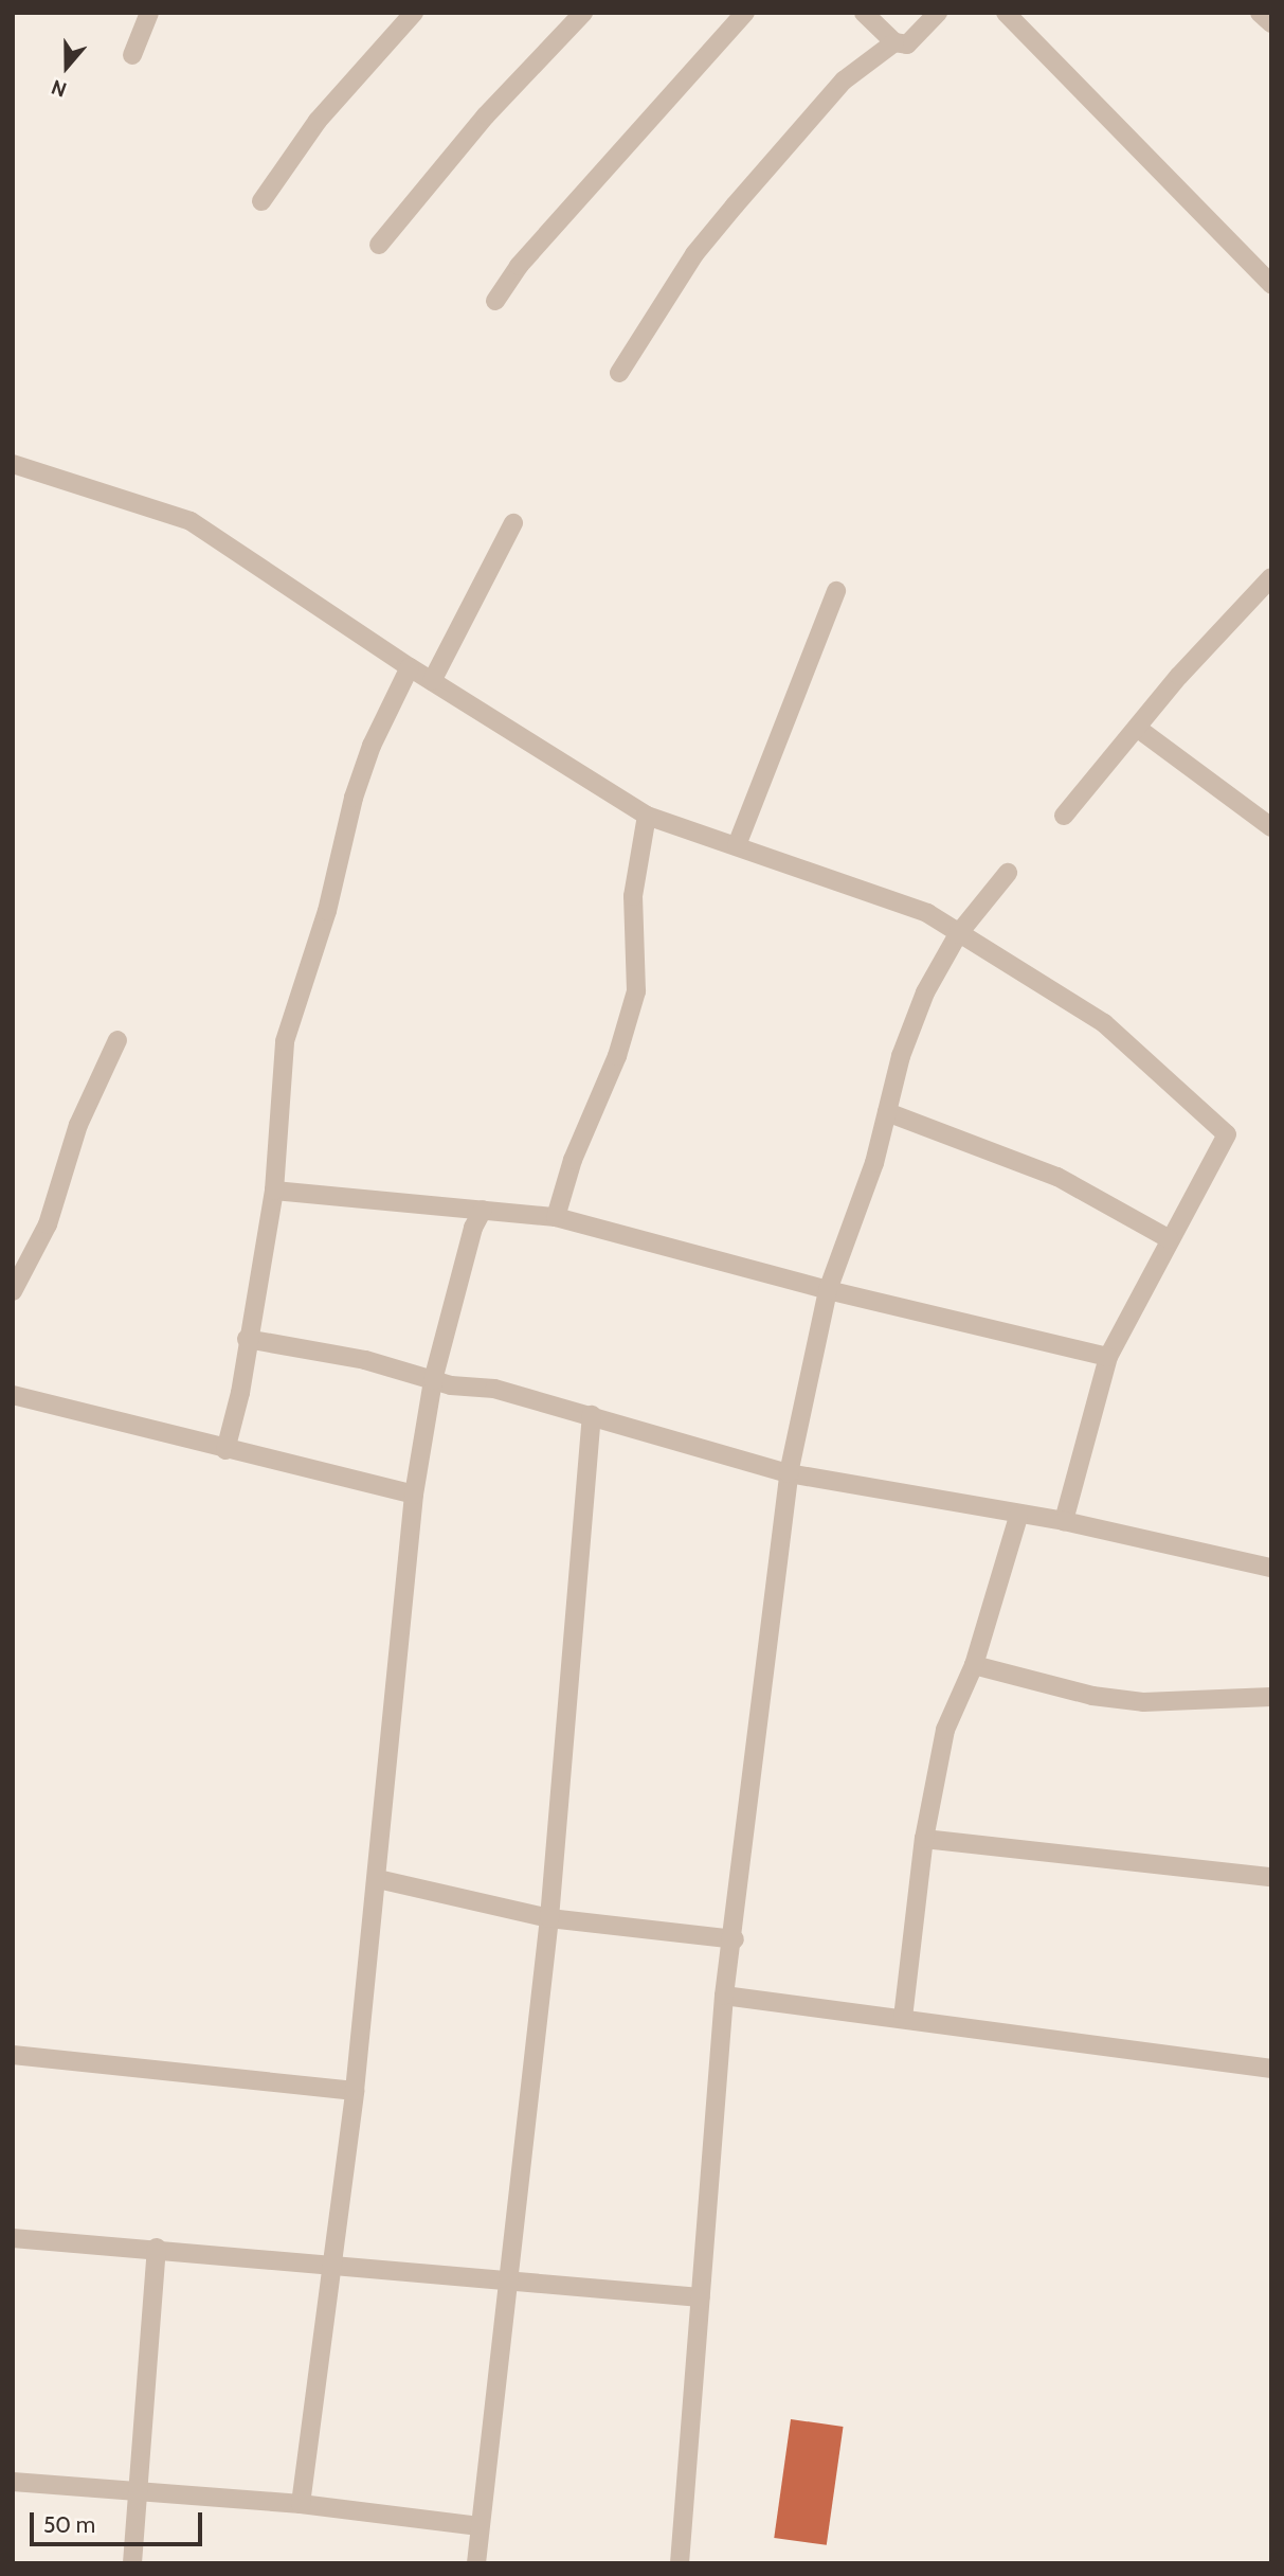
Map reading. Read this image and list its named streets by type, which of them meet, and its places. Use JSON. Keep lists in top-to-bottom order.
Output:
{
  "scale_bar": "50 m",
  "north": "bottom"
}
